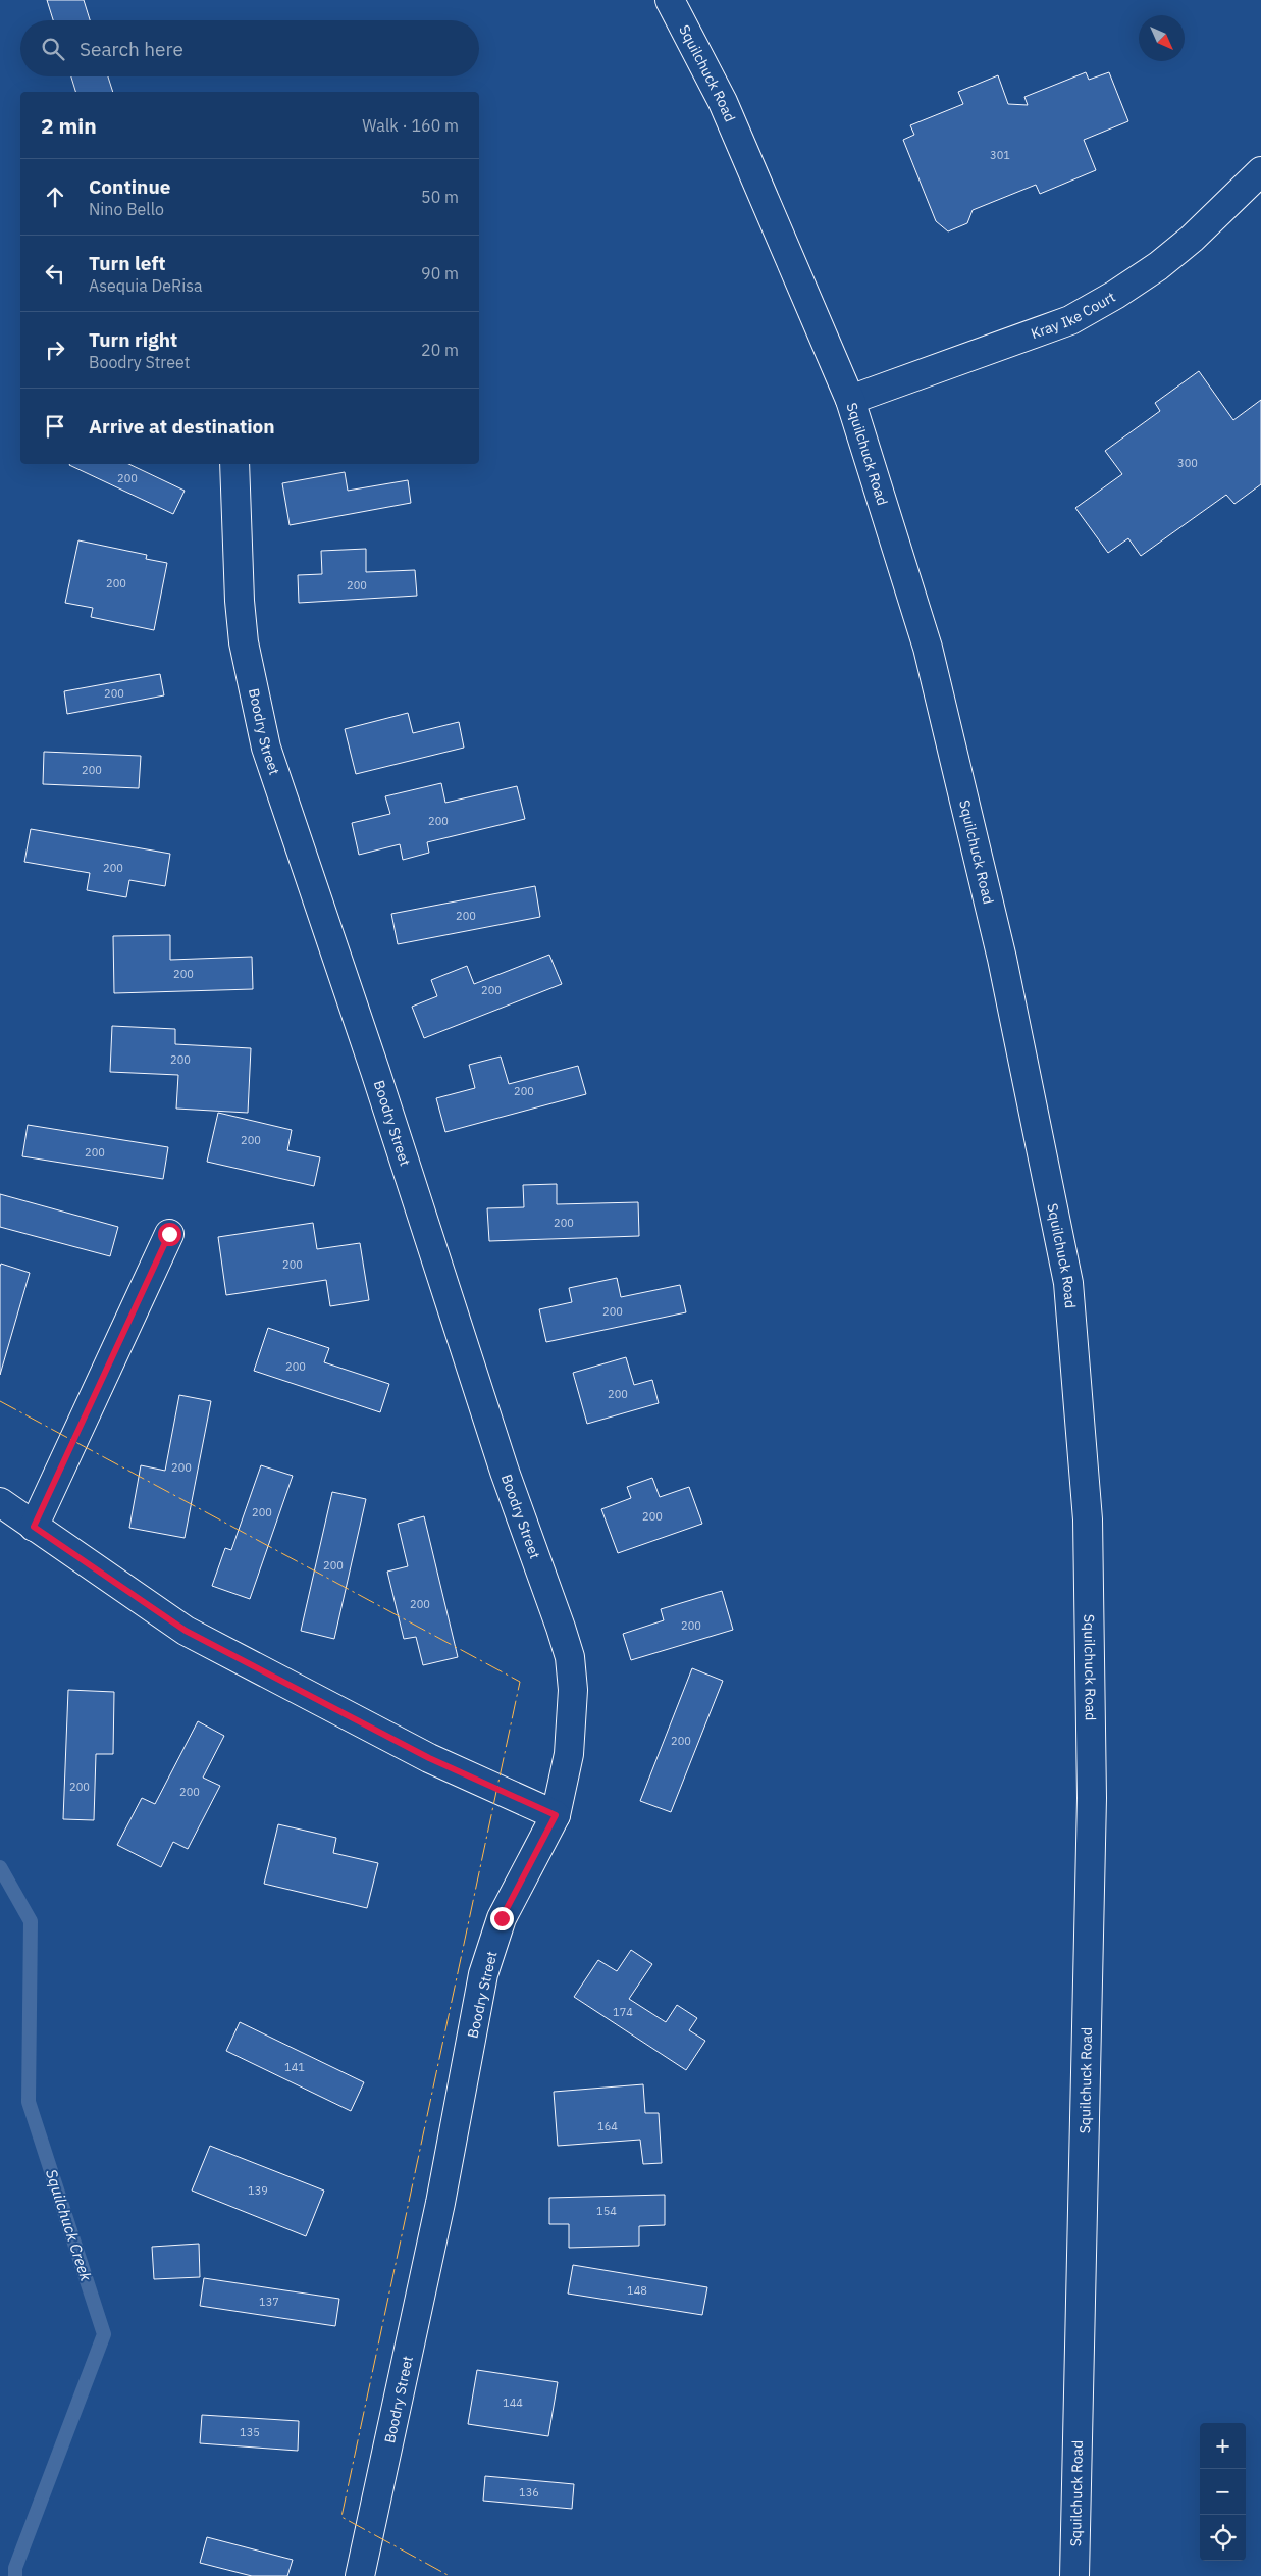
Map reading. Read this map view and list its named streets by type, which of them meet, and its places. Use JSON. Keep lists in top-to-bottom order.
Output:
{
  "streets": {
    "street": ["Squilchuck Road", "Kray Ike Court", "Boodry Street"]
  },
  "crossings": [
    ["Squilchuck Road", "Kray Ike Court"]
  ],
  "water": ["Squilchuck Creek"],
  "house_numbers": [
    "301",
    "300",
    "200",
    "200",
    "200",
    "200",
    "200",
    "200",
    "200",
    "200",
    "200",
    "200",
    "200",
    "200",
    "200",
    "200",
    "200",
    "200",
    "200",
    "200",
    "200",
    "200",
    "200",
    "200",
    "200",
    "200",
    "200",
    "200",
    "200",
    "200",
    "174",
    "141",
    "164",
    "139",
    "154",
    "148",
    "137",
    "144",
    "135",
    "136"
  ],
  "north": "bottom right",
  "page": {
    "search": "Search here",
    "heading": ["2 min", "Walk · 160 m"],
    "list": [
      ["Continue", "Nino Bello", "50 m"],
      ["Turn left", "Asequia DeRisa", "90 m"],
      ["Turn right", "Boodry Street", "20 m"],
      "Arrive at destination"
    ],
    "map_buttons": ["+", "−"]
  }
}
